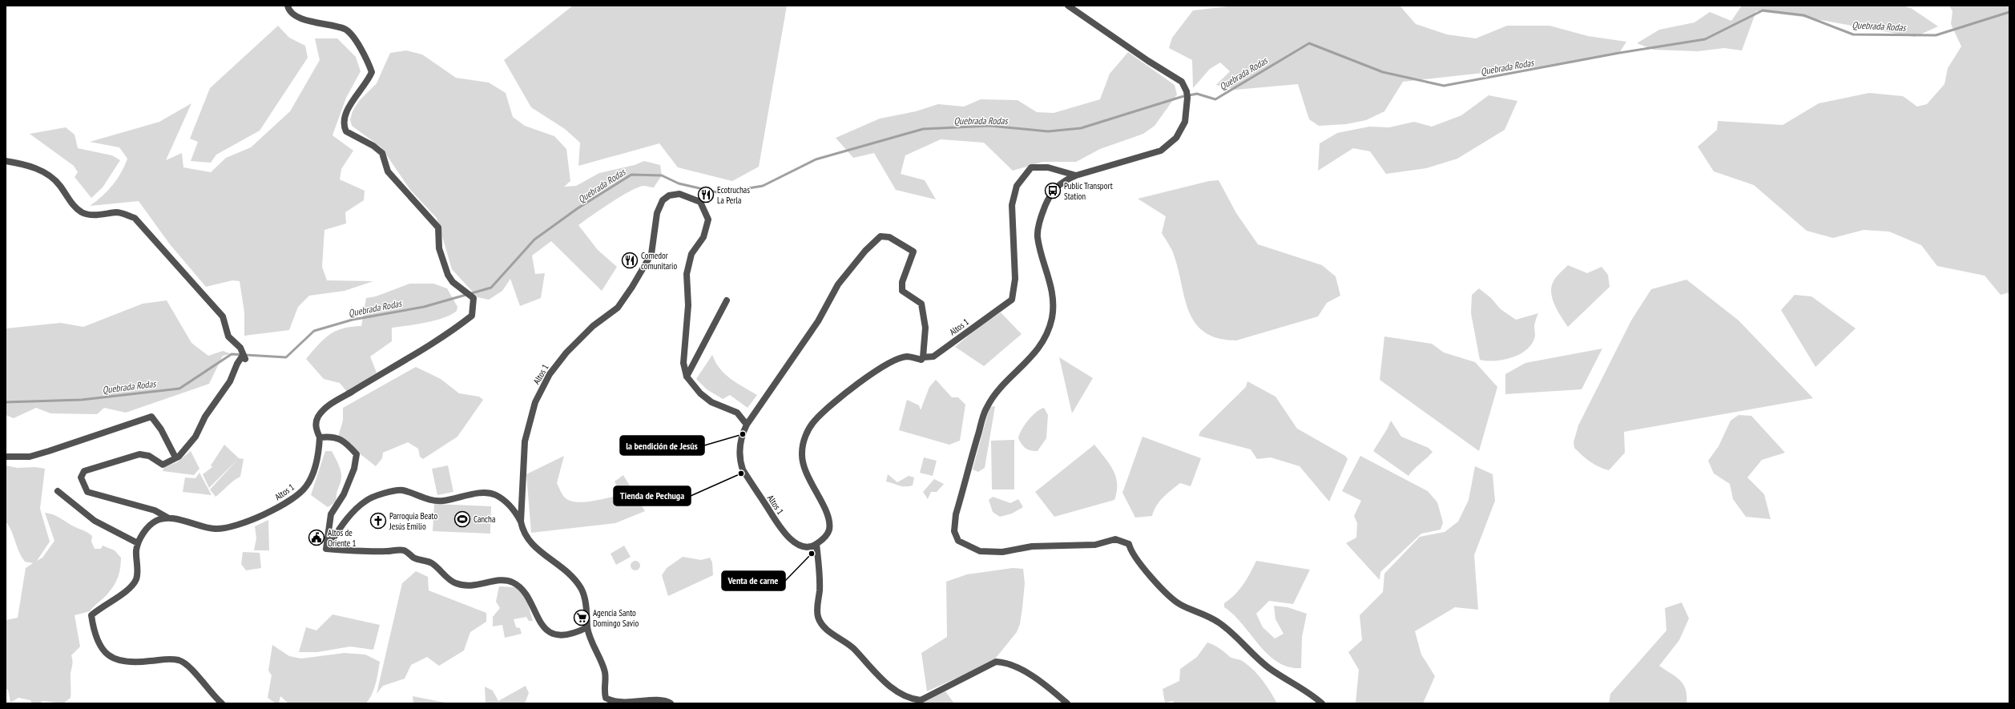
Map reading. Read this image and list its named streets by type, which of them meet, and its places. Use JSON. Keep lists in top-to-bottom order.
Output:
{
  "streets": {
    "street": ["Altos 1"]
  },
  "water": ["Quebrada Rodas"],
  "places": {
    "bus stop": ["Public Transport Station"],
    "restaurant": ["Ecotruchas La Perla", "Comedor comunitario"],
    "other": ["la bendición de Jesús", "Tienda de Pechuga", "Venta de carne"],
    "sports": ["Cancha"],
    "church": ["Parroquia Beato Jesús Emilio"],
    "public building": ["Altos de Oriente 1"],
    "supermarket": ["Agencia Santo Domingo Savio"]
  }
}
